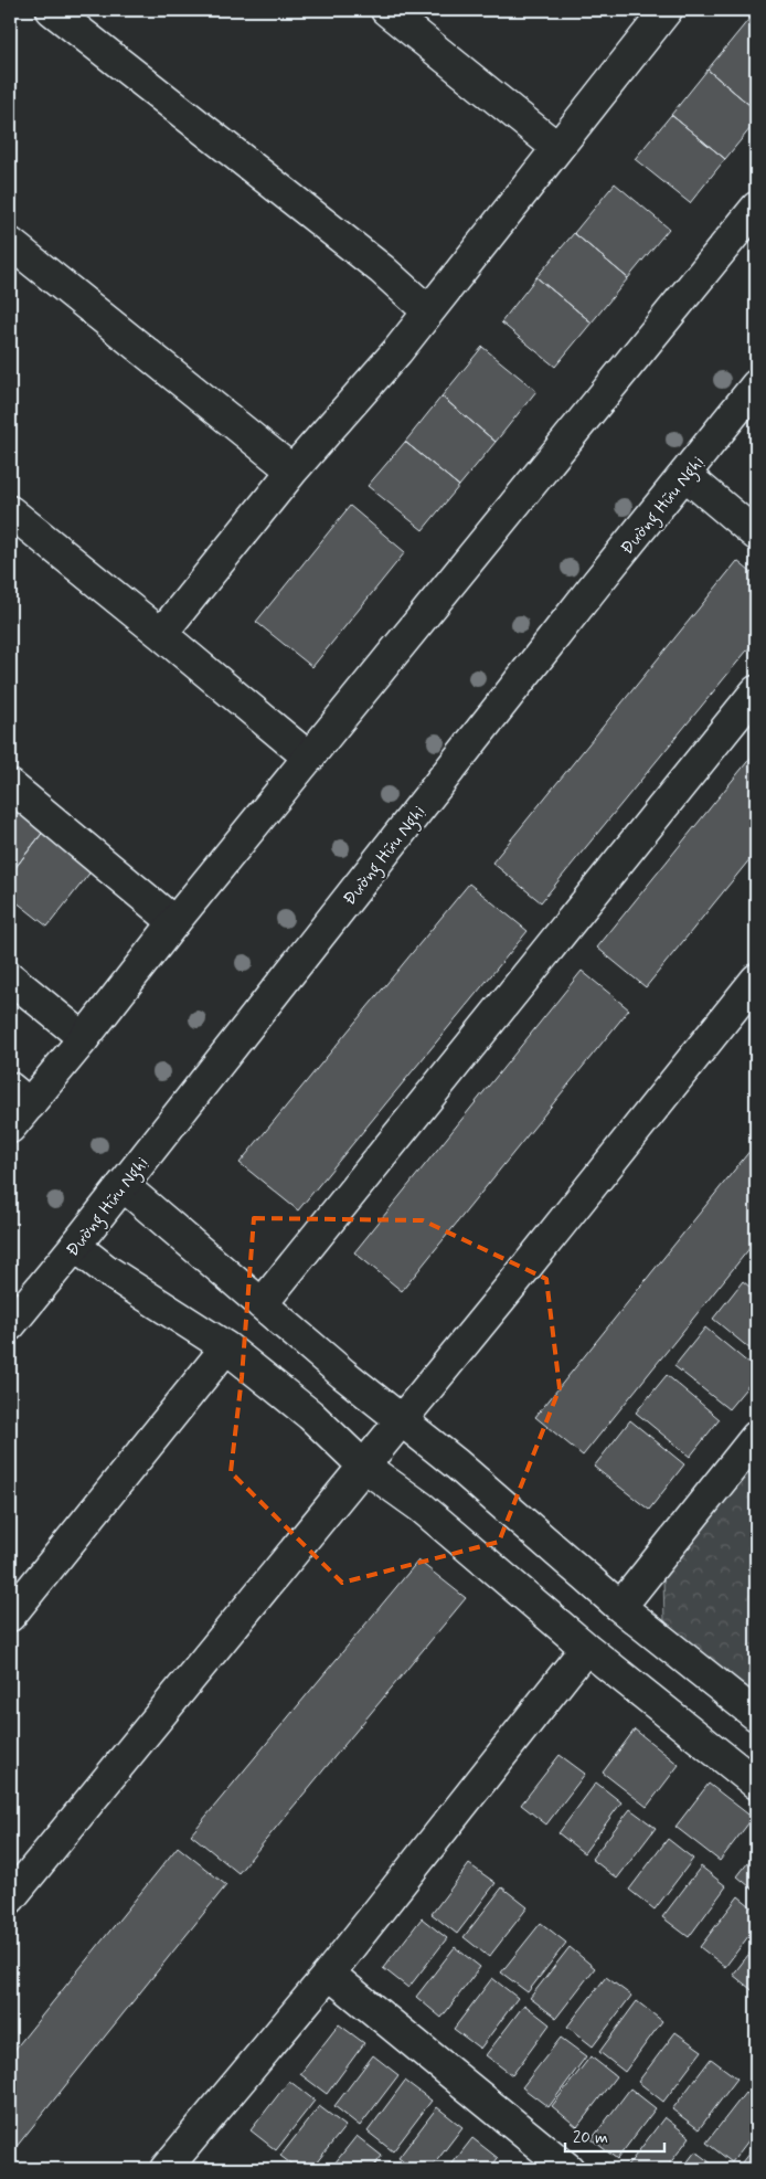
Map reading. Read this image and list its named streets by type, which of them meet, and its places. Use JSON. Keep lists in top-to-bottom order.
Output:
{
  "streets": {
    "street": ["Đường Hữu Nghị"]
  },
  "scale_bar": "20 m"
}
